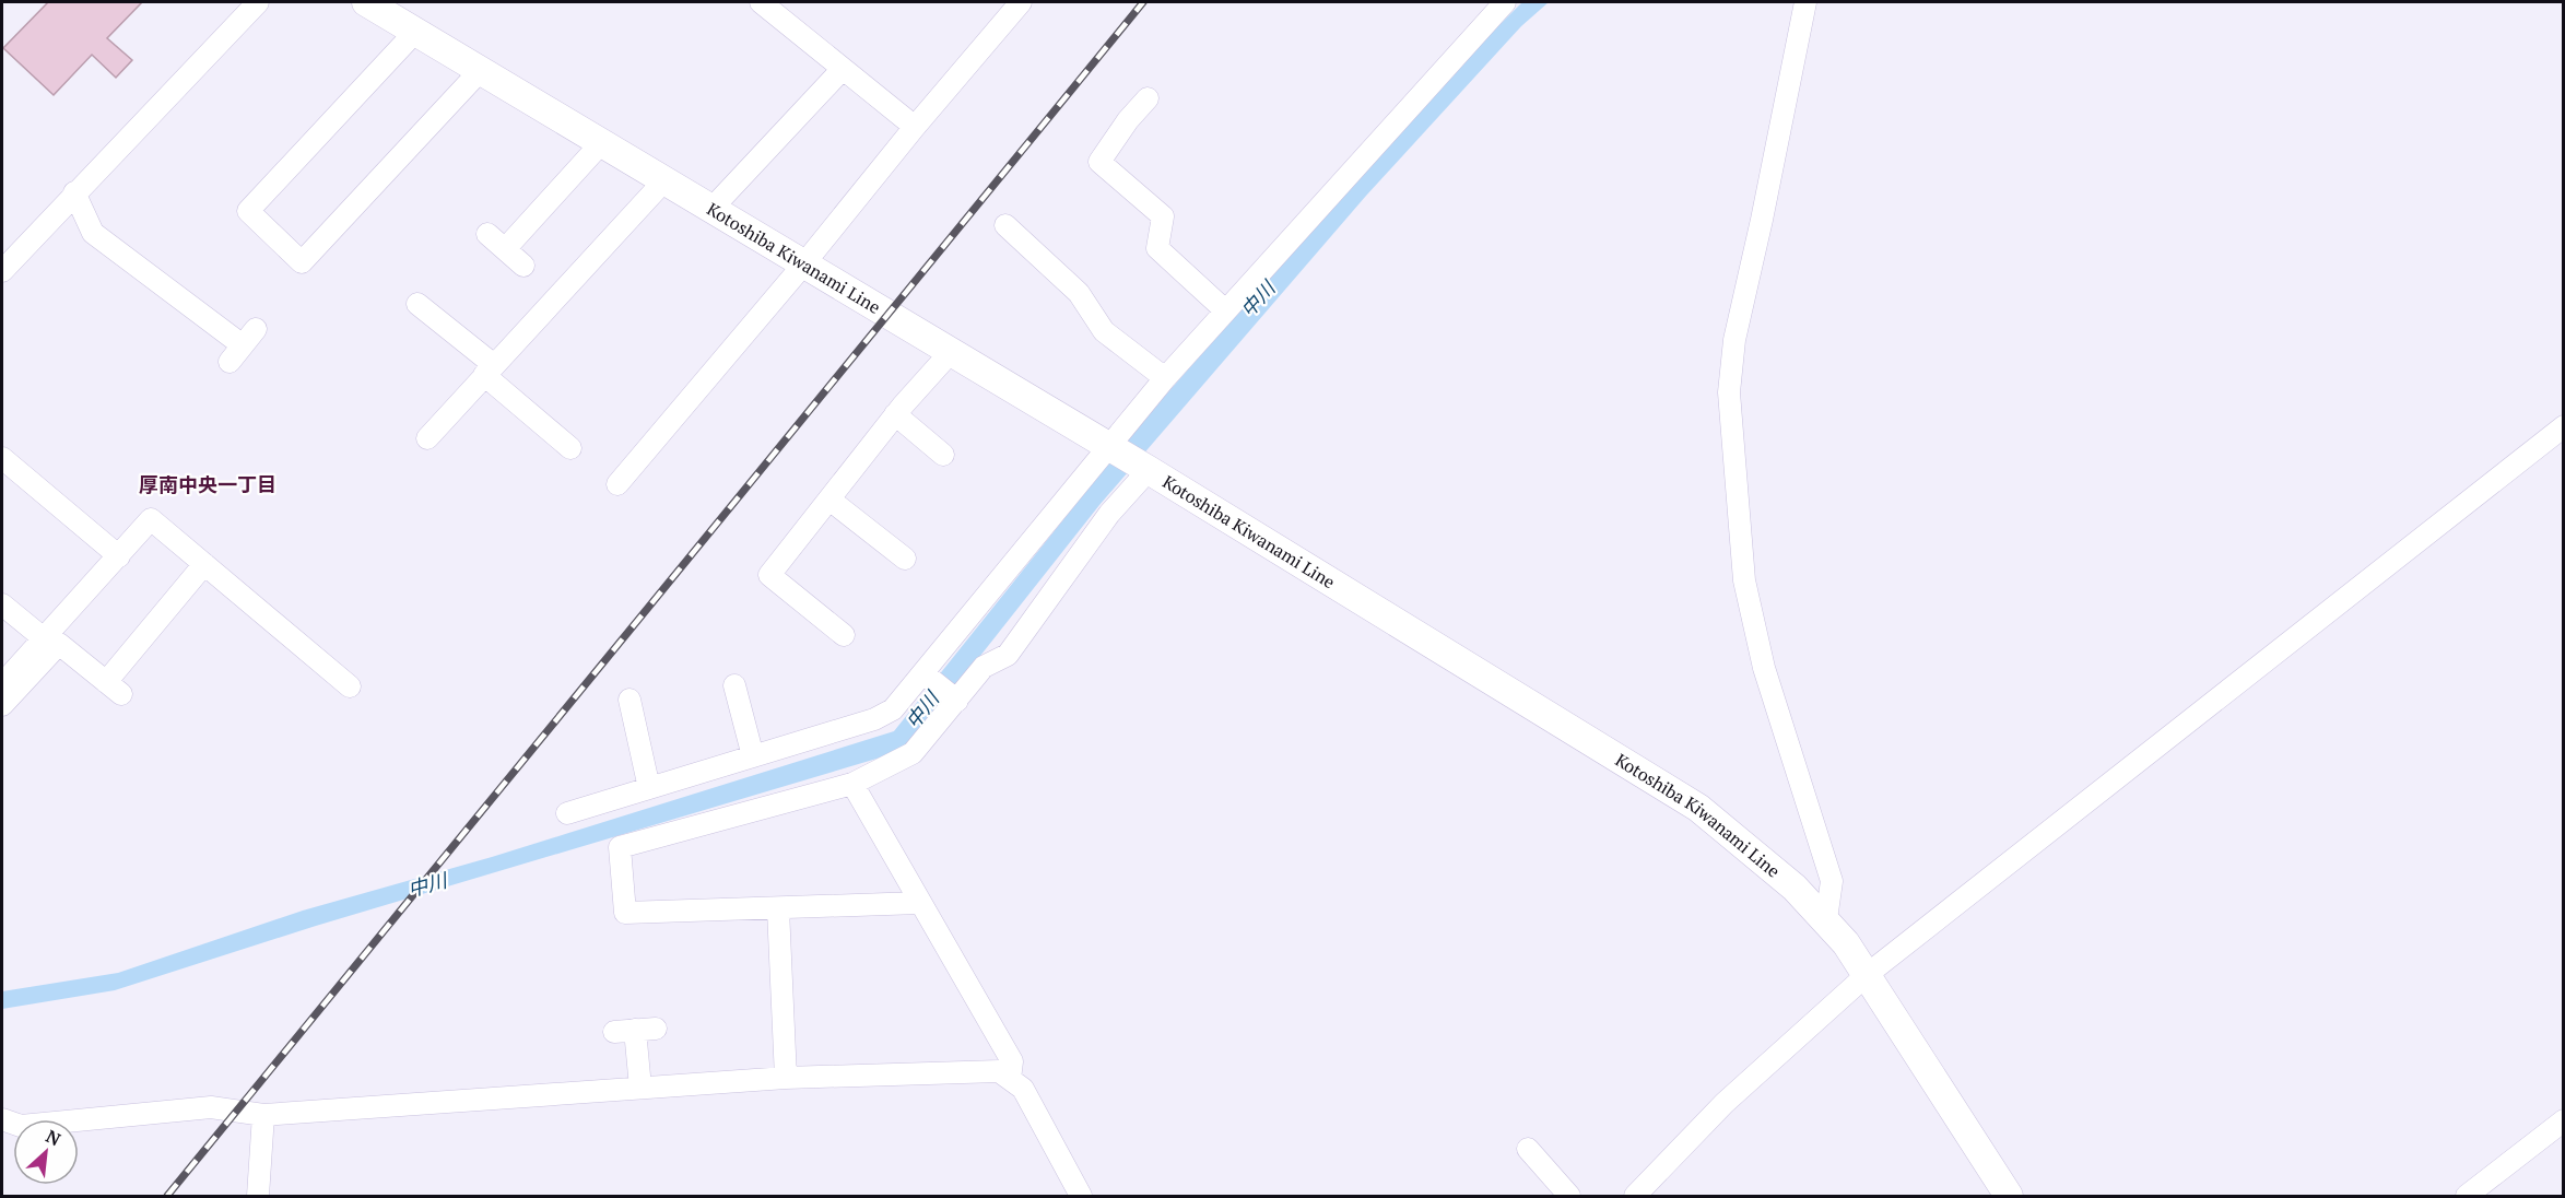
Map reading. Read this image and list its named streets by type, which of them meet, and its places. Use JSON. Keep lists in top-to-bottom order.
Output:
{
  "streets": {
    "main road": ["Kotoshiba Kiwanami Line"]
  },
  "districts": ["厚南中央一丁目"],
  "water": ["中川"],
  "north": "top right"
}
